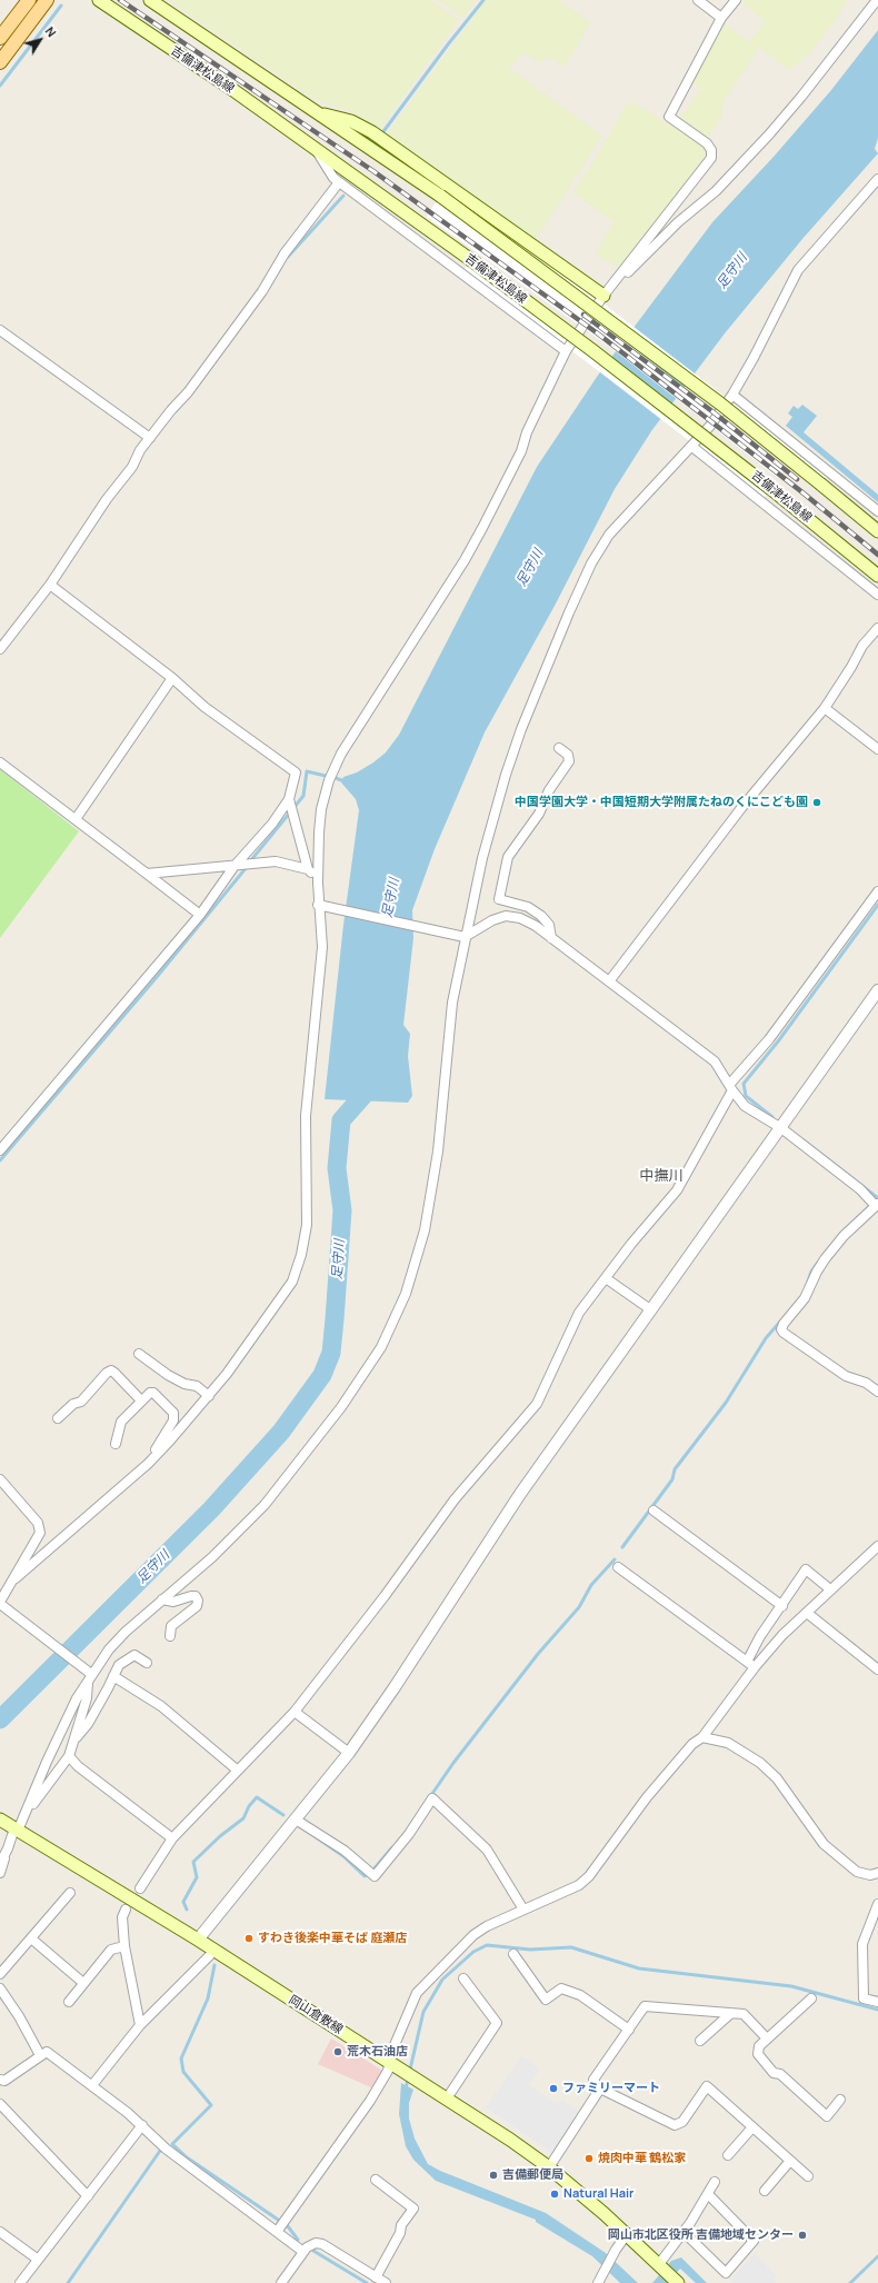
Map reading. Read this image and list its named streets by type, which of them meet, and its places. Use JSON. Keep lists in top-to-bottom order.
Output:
{
  "streets": {
    "main road": ["吉備津松島線", "岡山倉敷線"]
  },
  "districts": ["中撫川"],
  "water": ["足守川"],
  "places": [
    "中国学園大学・中国短期大学附属たねのくにこども園",
    "すわき後楽中華そば 庭瀬店",
    "荒木石油店",
    "ファミリーマート",
    "焼肉中華 鶴松家",
    "吉備郵便局",
    "Natural Hair",
    "岡山市北区役所 吉備地域センター"
  ],
  "north": "top right"
}
